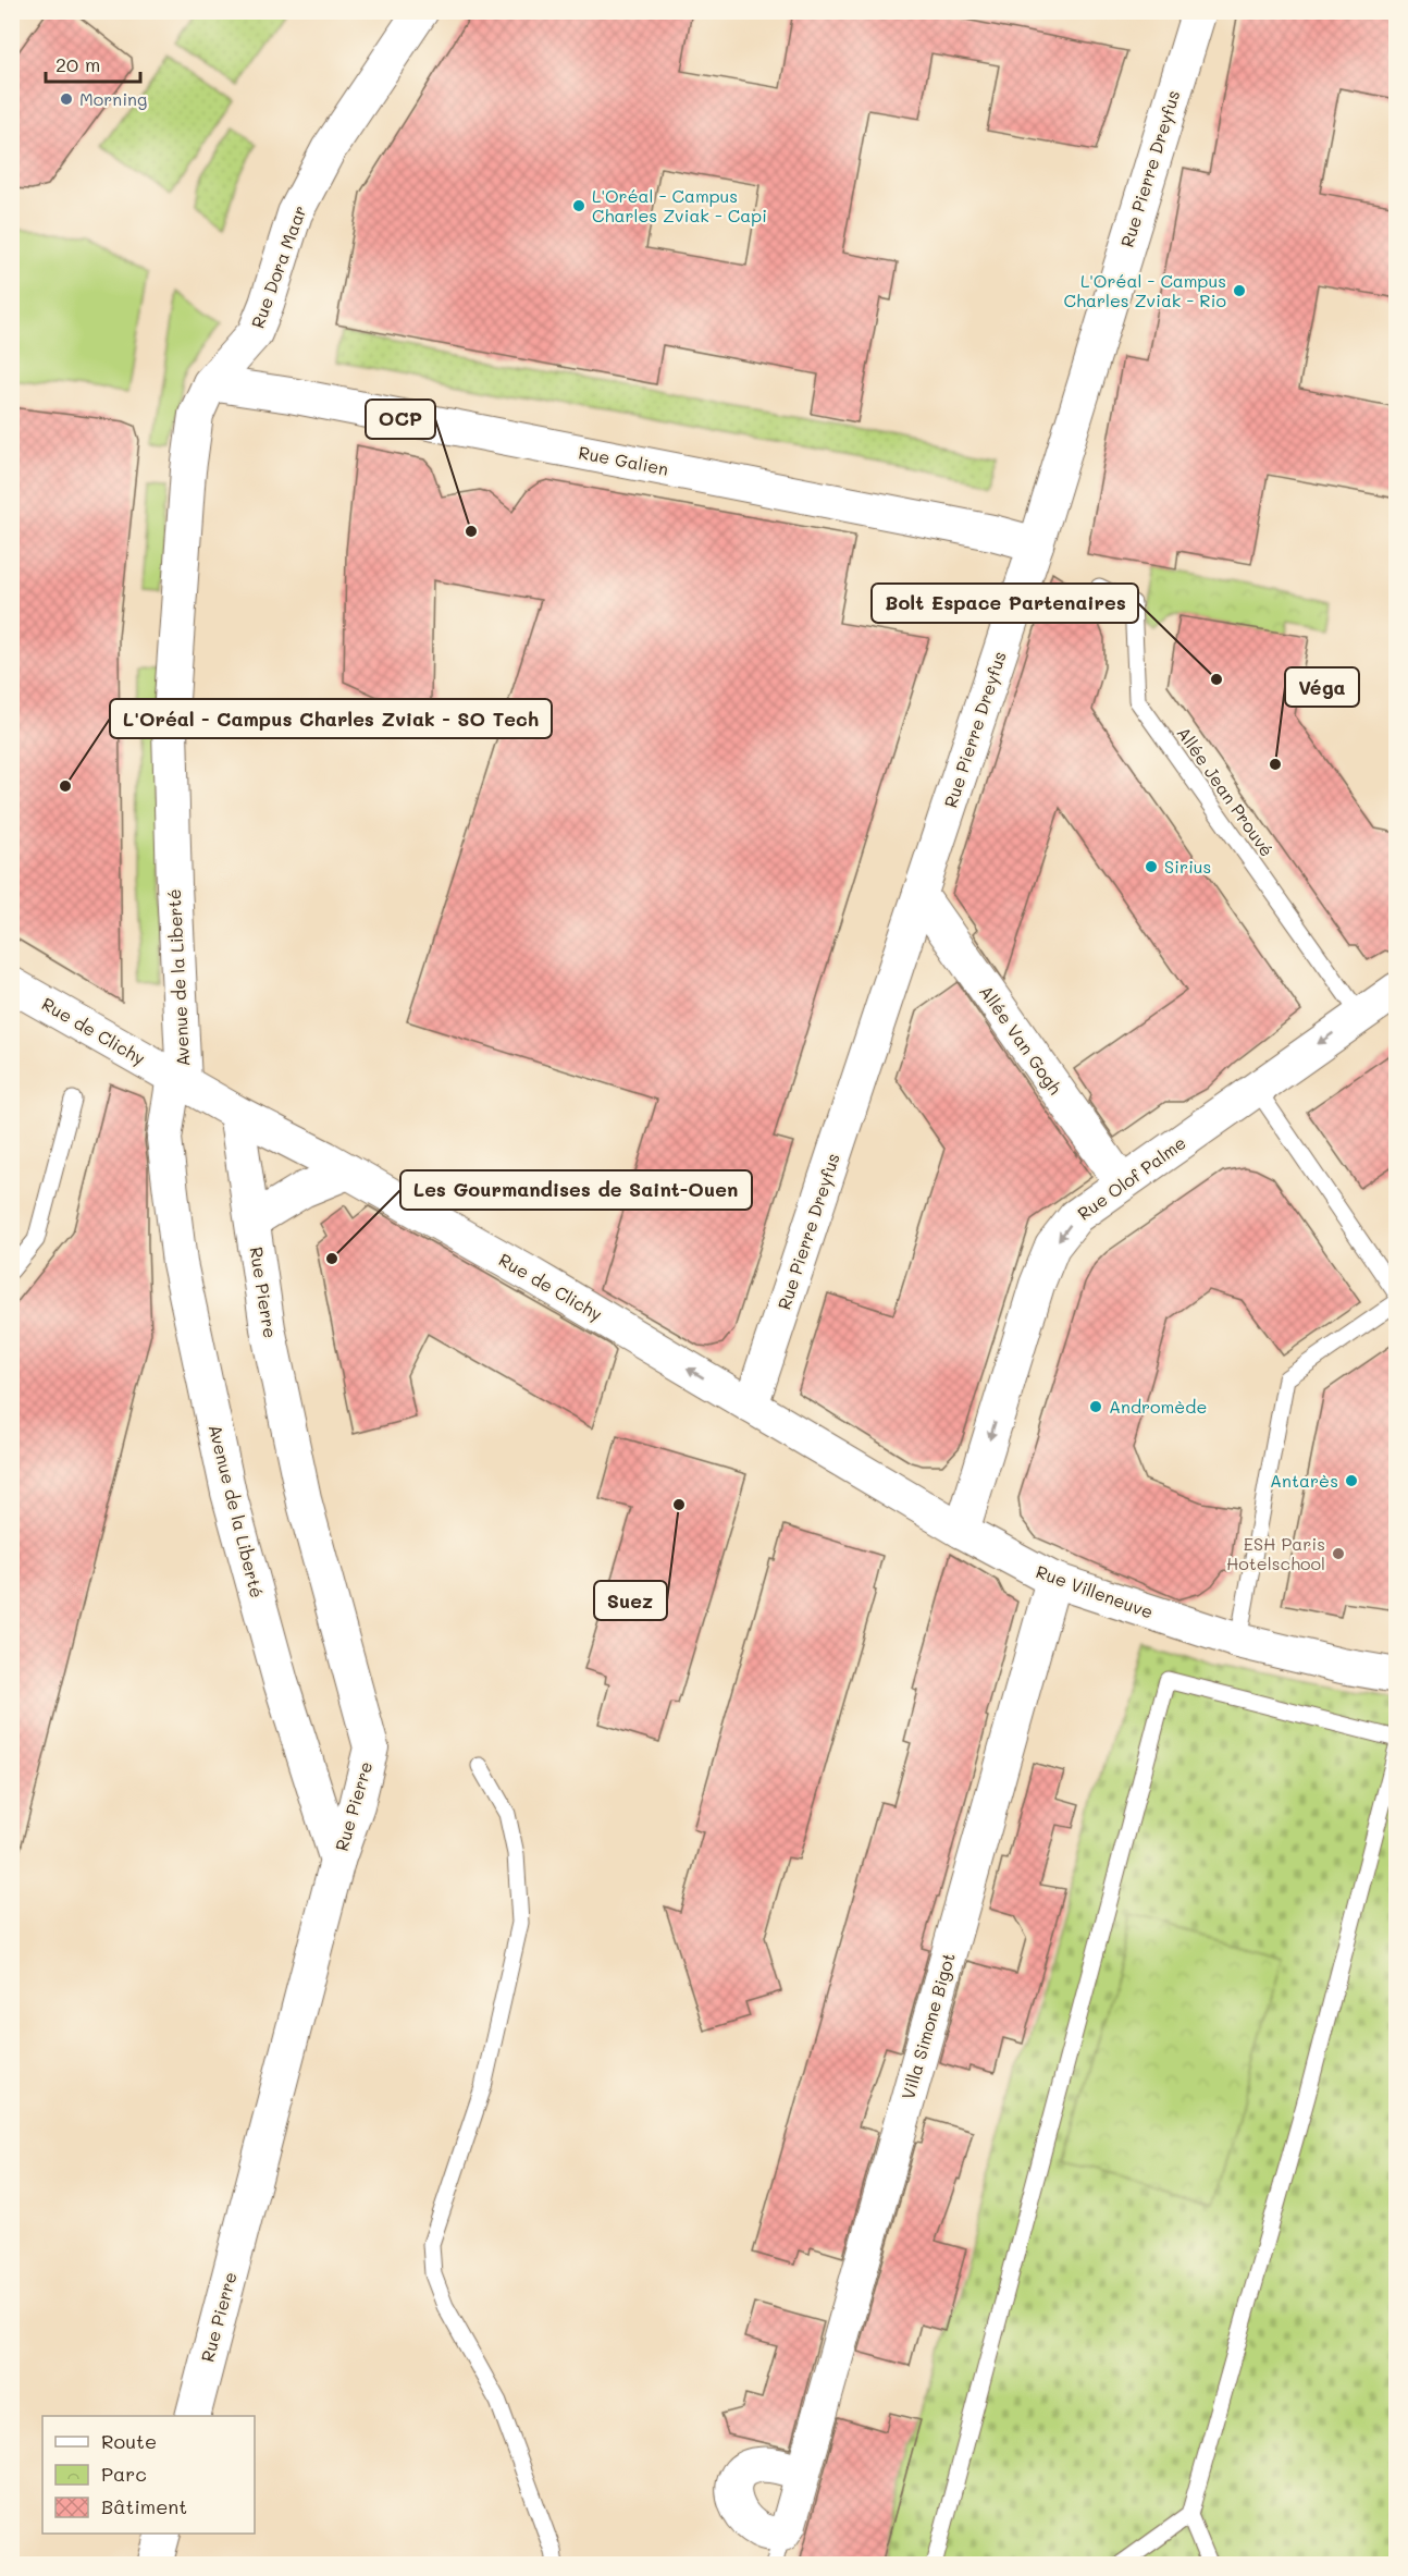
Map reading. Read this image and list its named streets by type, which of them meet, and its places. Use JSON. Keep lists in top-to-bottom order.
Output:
{
  "streets": {
    "street": [
      "Rue Pierre Dreyfus",
      "Rue Dora Maar",
      "Rue Galien",
      "Avenue de la Liberté",
      "Rue de Clichy",
      "Allée Van Gogh",
      "Rue Olof Palme",
      "Rue Pierre",
      "Rue Villeneuve",
      "Villa Simone Bigot"
    ],
    "lane": ["Allée Jean Prouvé"]
  },
  "crossings": [
    ["Rue Pierre Dreyfus", "Rue Galien"],
    ["Rue Pierre Dreyfus", "Rue de Clichy"],
    ["Rue Pierre Dreyfus", "Allée Van Gogh"],
    ["Rue Pierre Dreyfus", "Rue Villeneuve"],
    ["Rue Dora Maar", "Rue Galien"],
    ["Rue Dora Maar", "Avenue de la Liberté"],
    ["Rue Galien", "Avenue de la Liberté"],
    ["Allée Jean Prouvé", "Rue Olof Palme"],
    ["Avenue de la Liberté", "Rue de Clichy"],
    ["Avenue de la Liberté", "Rue Pierre"],
    ["Rue de Clichy", "Rue Pierre"],
    ["Rue de Clichy", "Rue Villeneuve"],
    ["Allée Van Gogh", "Rue Olof Palme"],
    ["Rue Olof Palme", "Rue Villeneuve"],
    ["Rue Villeneuve", "Villa Simone Bigot"]
  ],
  "one_way": ["Rue de Clichy", "Rue Olof Palme"],
  "places": [
    "Morning",
    "L'Oréal - Campus Charles Zviak - Capi",
    "L'Oréal - Campus Charles Zviak - Rio",
    "OCP",
    "Bolt Espace Partenaires",
    "Véga",
    "L'Oréal - Campus Charles Zviak - SO Tech",
    "Sirius",
    "Les Gourmandises de Saint-Ouen",
    "Andromède",
    "Antarès",
    "Suez",
    "ESH Paris Hotelschool"
  ],
  "legend": ["Route", "Parc", "Bâtiment"],
  "scale_bar": "20 m"
}
